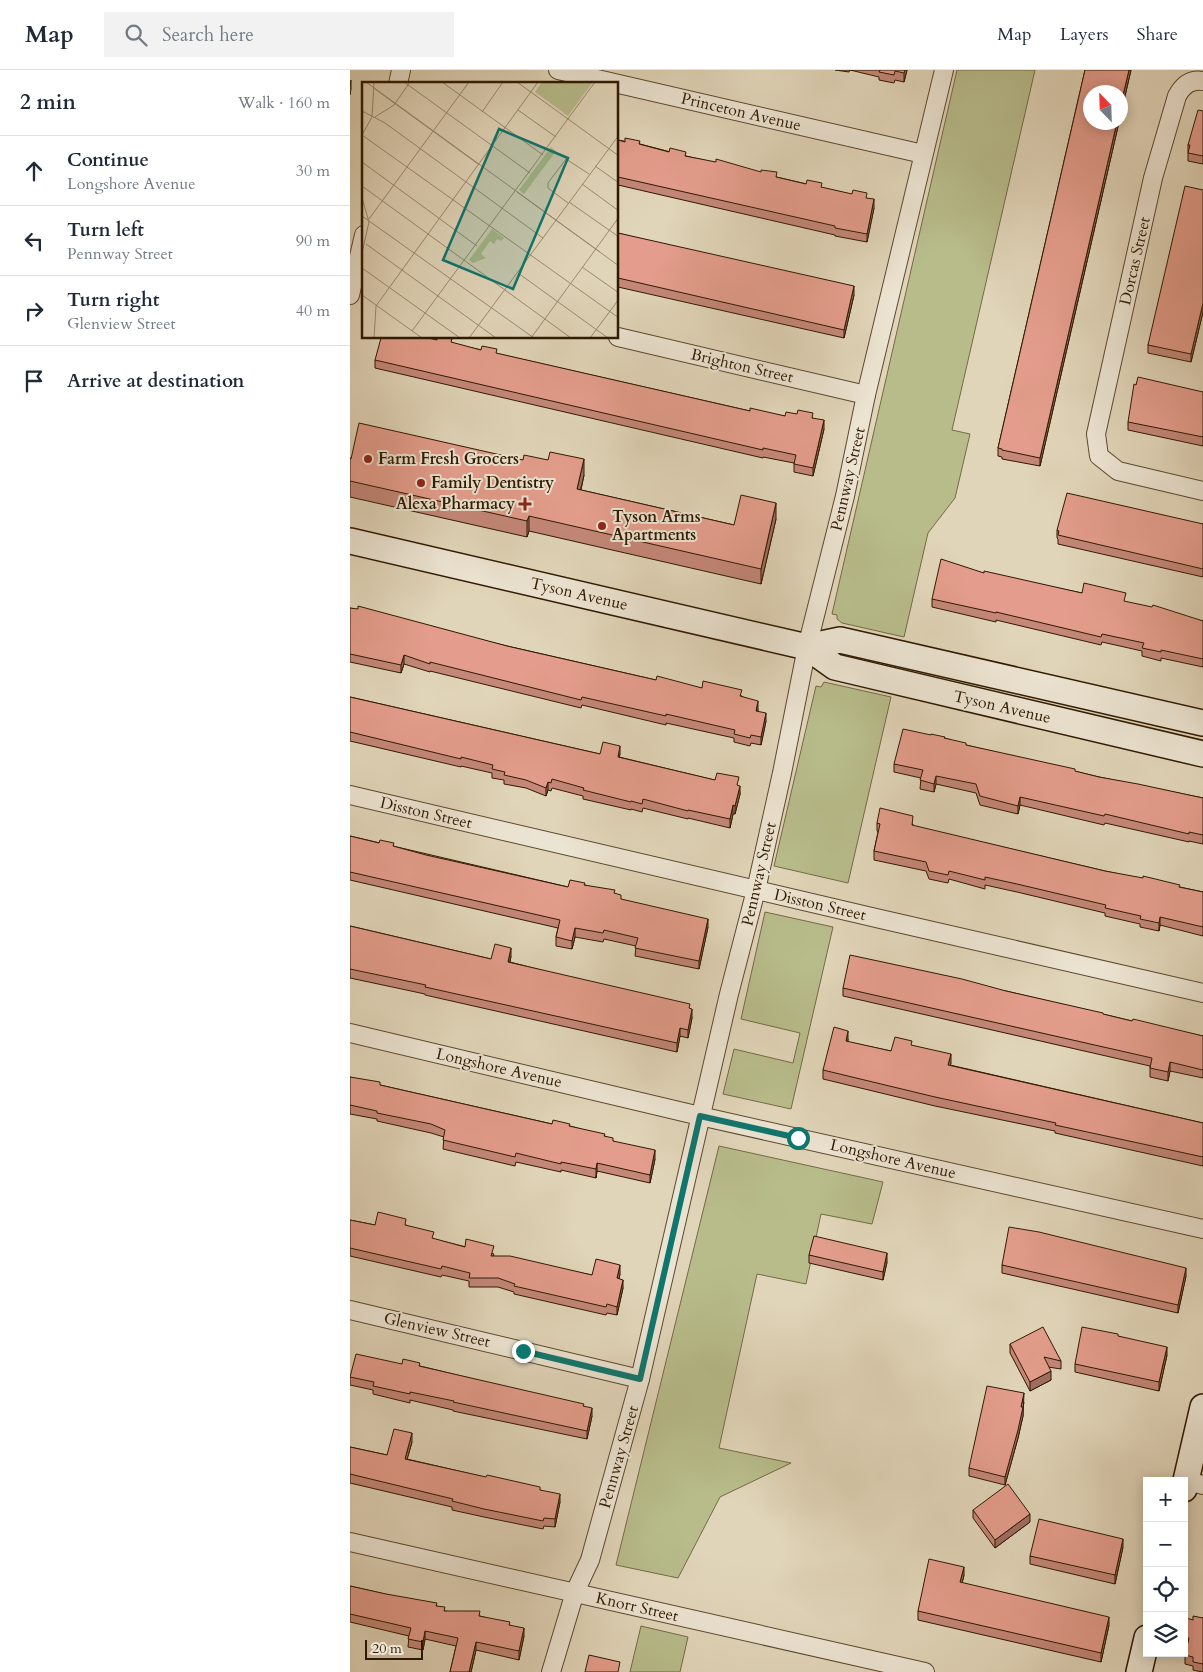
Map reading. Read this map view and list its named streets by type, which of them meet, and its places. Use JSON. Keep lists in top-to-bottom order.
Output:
{
  "streets": {
    "street": [
      "Princeton Avenue",
      "Dorcas Street",
      "Brighton Street",
      "Pennway Street",
      "Tyson Avenue",
      "Disston Street",
      "Longshore Avenue",
      "Glenview Street",
      "Knorr Street"
    ]
  },
  "crossings": [
    ["Princeton Avenue", "Pennway Street"],
    ["Brighton Street", "Pennway Street"],
    ["Pennway Street", "Tyson Avenue"],
    ["Pennway Street", "Disston Street"],
    ["Pennway Street", "Longshore Avenue"],
    ["Pennway Street", "Glenview Street"],
    ["Pennway Street", "Knorr Street"]
  ],
  "places": {
    "other": ["Farm Fresh Grocers", "Family Dentistry", "Tyson Arms Apartments"],
    "health": ["Alexa Pharmacy"]
  },
  "scale_bar": "20 m",
  "north": "top left",
  "page": {
    "header": "Map",
    "search": "Search here",
    "nav": ["Map", "Layers", "Share"],
    "heading": ["2 min", "Walk · 160 m"],
    "list": [
      ["Continue", "Longshore Avenue", "30 m"],
      ["Turn left", "Pennway Street", "90 m"],
      ["Turn right", "Glenview Street", "40 m"],
      "Arrive at destination"
    ],
    "map_buttons": ["+", "−"],
    "scale": "20 m"
  }
}
